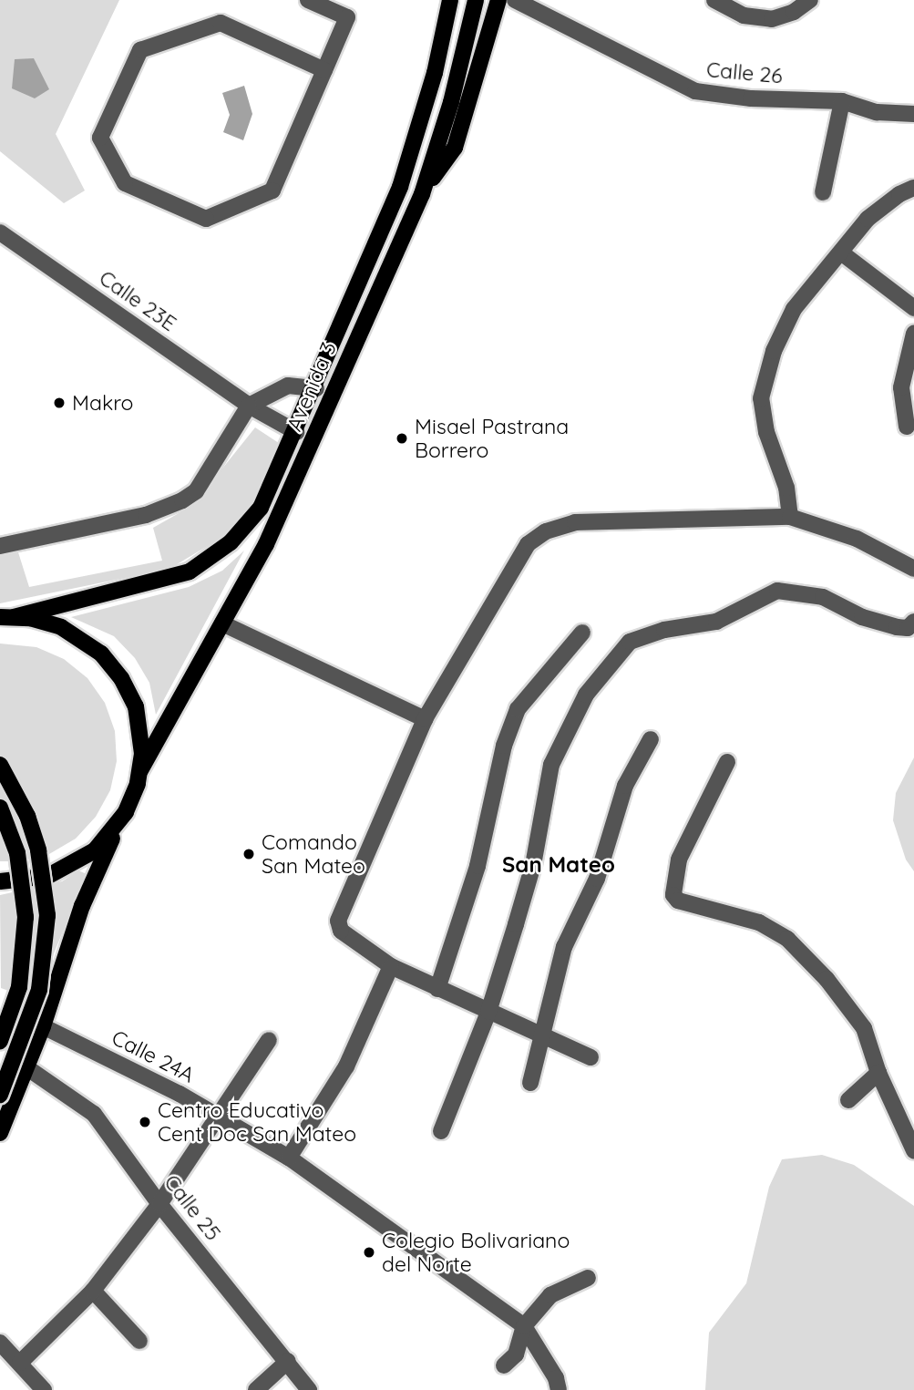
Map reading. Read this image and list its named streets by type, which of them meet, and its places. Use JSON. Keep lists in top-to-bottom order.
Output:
{
  "streets": {
    "main road": ["Avenida 3"],
    "street": [
      "Calle 26",
      "Calle 23E",
      "Calle 24A",
      "Calle 25"
    ]
  },
  "crossings": [
    ["Calle 23E", "Avenida 3"]
  ],
  "districts": ["San Mateo"],
  "places": [
    "Makro",
    "Misael Pastrana Borrero",
    "Comando San Mateo",
    "Centro Educativo Cent Doc San Mateo",
    "Colegio Bolivariano del Norte"
  ]
}
